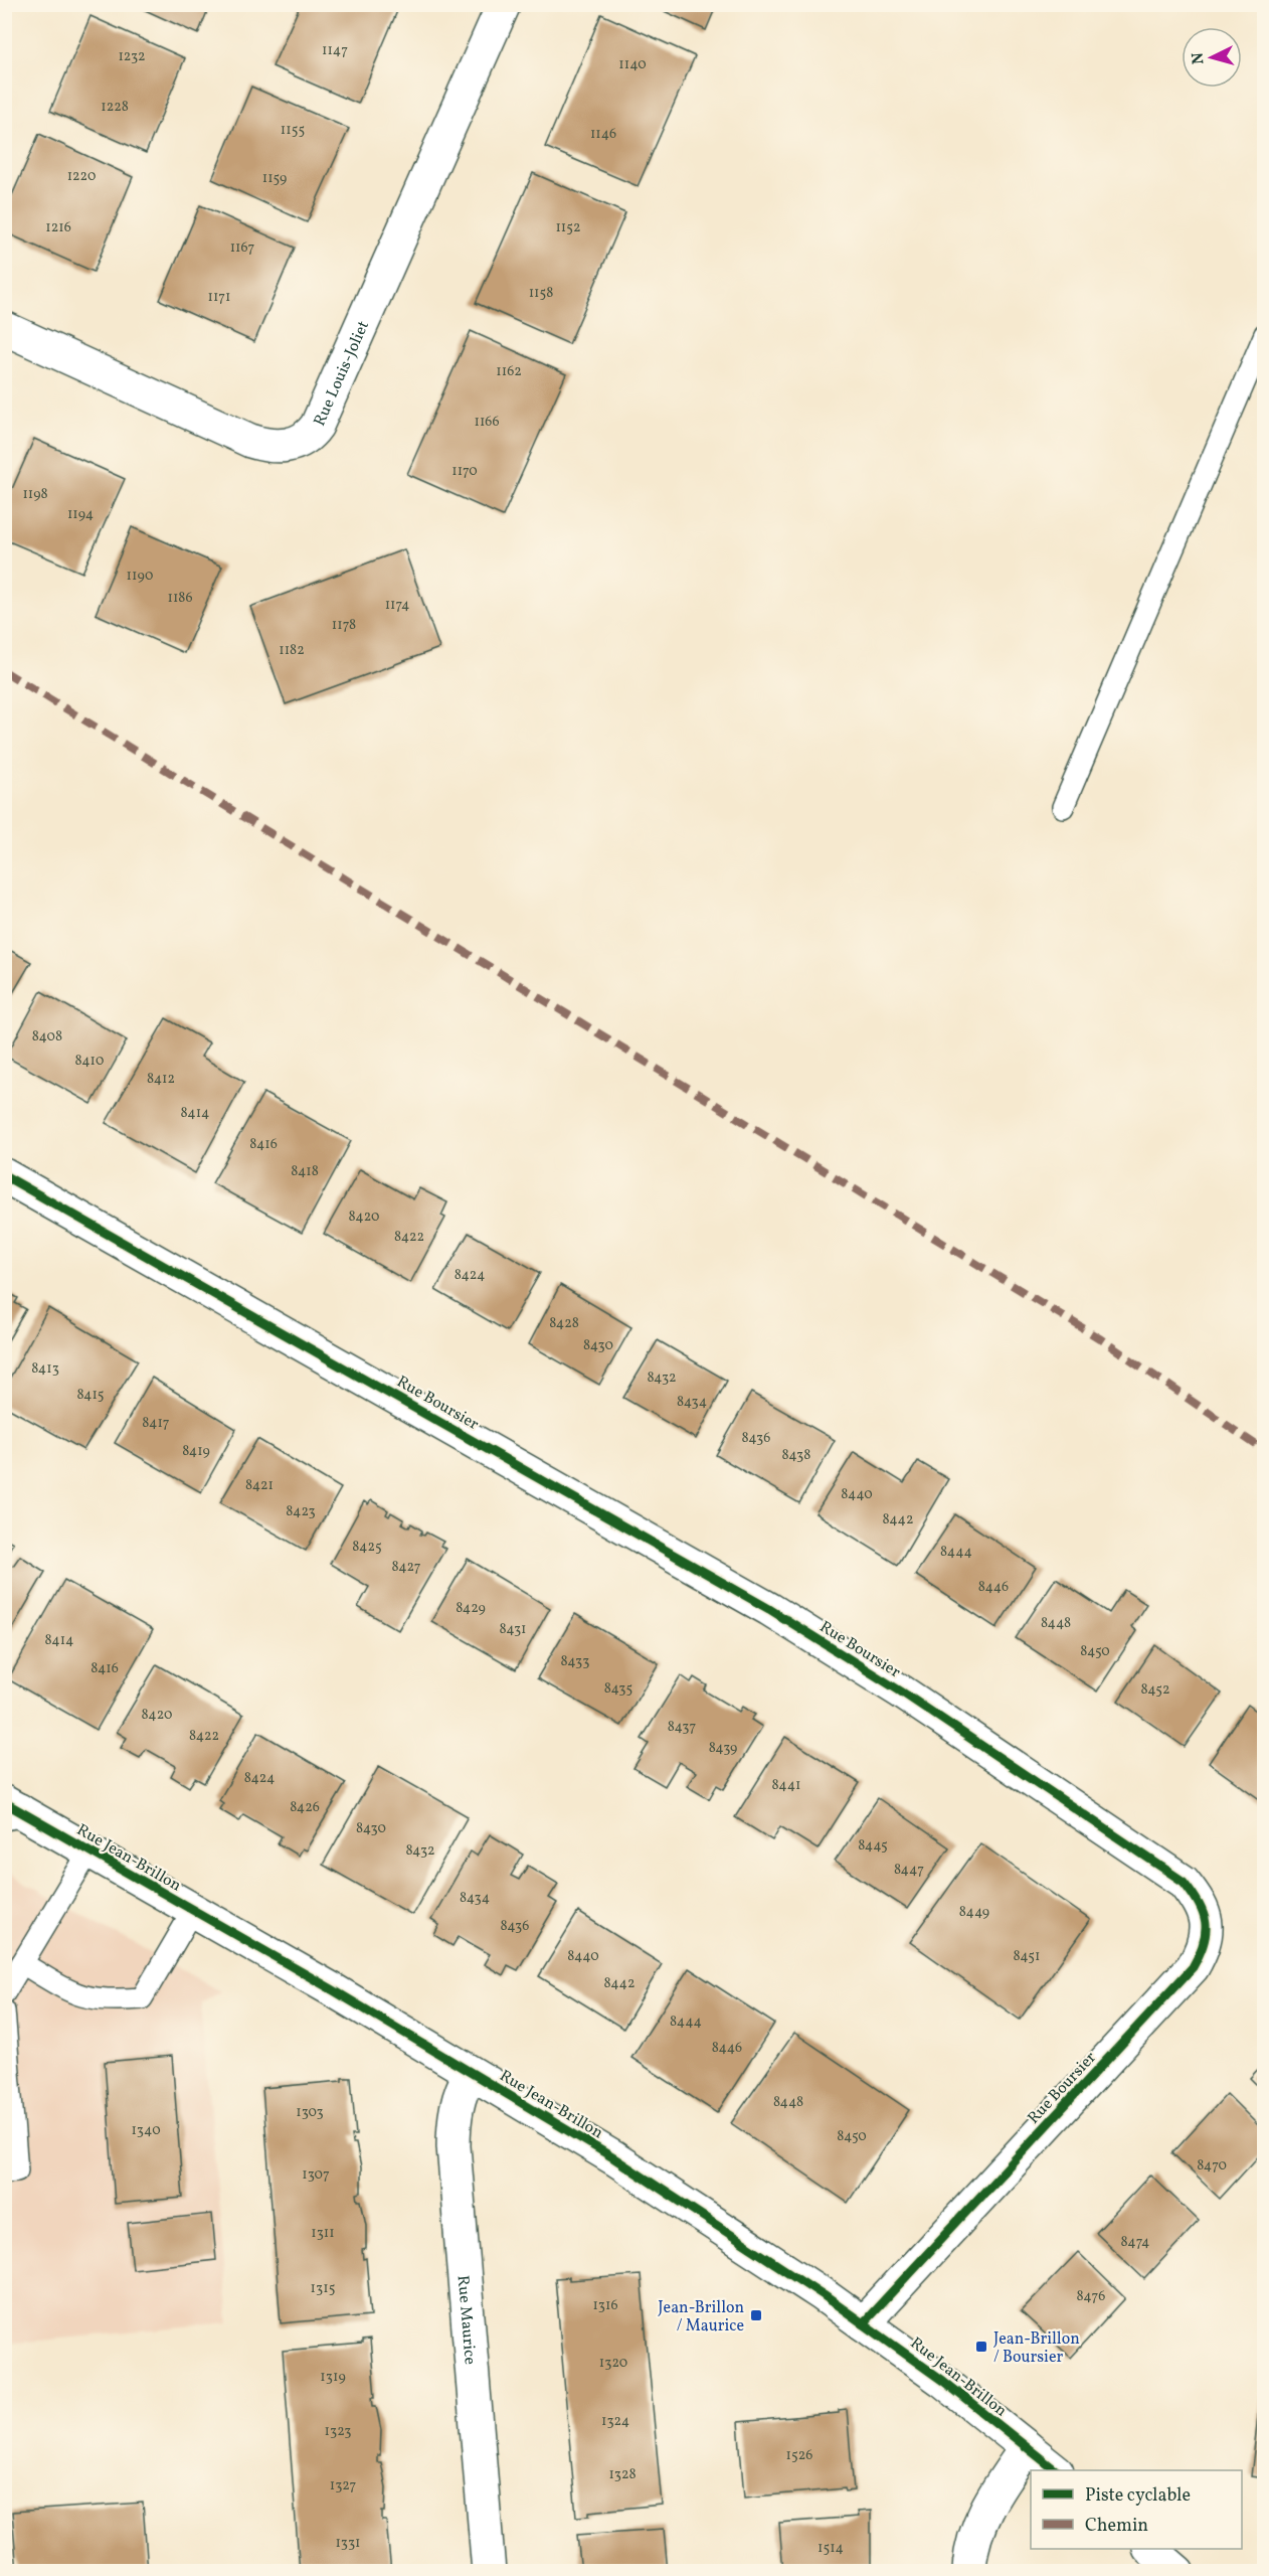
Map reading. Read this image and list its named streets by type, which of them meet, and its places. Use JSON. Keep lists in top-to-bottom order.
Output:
{
  "streets": {
    "street": [
      "Rue Louis-Joliet",
      "Rue Boursier",
      "Rue Jean-Brillon",
      "Rue Maurice"
    ]
  },
  "crossings": [
    ["Rue Boursier", "Rue Jean-Brillon"],
    ["Rue Jean-Brillon", "Rue Maurice"]
  ],
  "places": {
    "transit": ["Jean-Brillon / Maurice", "Jean-Brillon / Boursier"]
  },
  "house_numbers": [
    "1147",
    "1232",
    "1140",
    "1228",
    "1155",
    "1146",
    "1220",
    "1159",
    "1216",
    "1152",
    "1167",
    "1158",
    "1171",
    "1162",
    "1166",
    "1170",
    "1198",
    "1194",
    "1190",
    "1186",
    "1174",
    "1178",
    "1182",
    "8408",
    "8410",
    "8412",
    "8414",
    "8416",
    "8418",
    "8420",
    "8422",
    "8424",
    "8428",
    "8430",
    "8413",
    "8432",
    "8415",
    "8434",
    "8417",
    "8436",
    "8419",
    "8438",
    "8421",
    "8440",
    "8423",
    "8442",
    "8425",
    "8444",
    "8427",
    "8446",
    "8429",
    "8448",
    "8431",
    "8414",
    "8450",
    "8433",
    "8416",
    "8435",
    "8452",
    "8420",
    "8437",
    "8422",
    "8439",
    "8424",
    "8441",
    "8426",
    "8430",
    "8445",
    "8432",
    "8447",
    "8434",
    "8449",
    "8436",
    "8440",
    "8451",
    "8442",
    "8444",
    "8446",
    "8448",
    "1303",
    "1340",
    "8450",
    "8470",
    "1307",
    "1311",
    "8474",
    "1315",
    "8476",
    "1316",
    "1320",
    "1319",
    "1324",
    "1323",
    "1526",
    "1328",
    "1327",
    "1331",
    "1514"
  ],
  "legend": ["Piste cyclable", "Chemin"],
  "north": "left"
}
